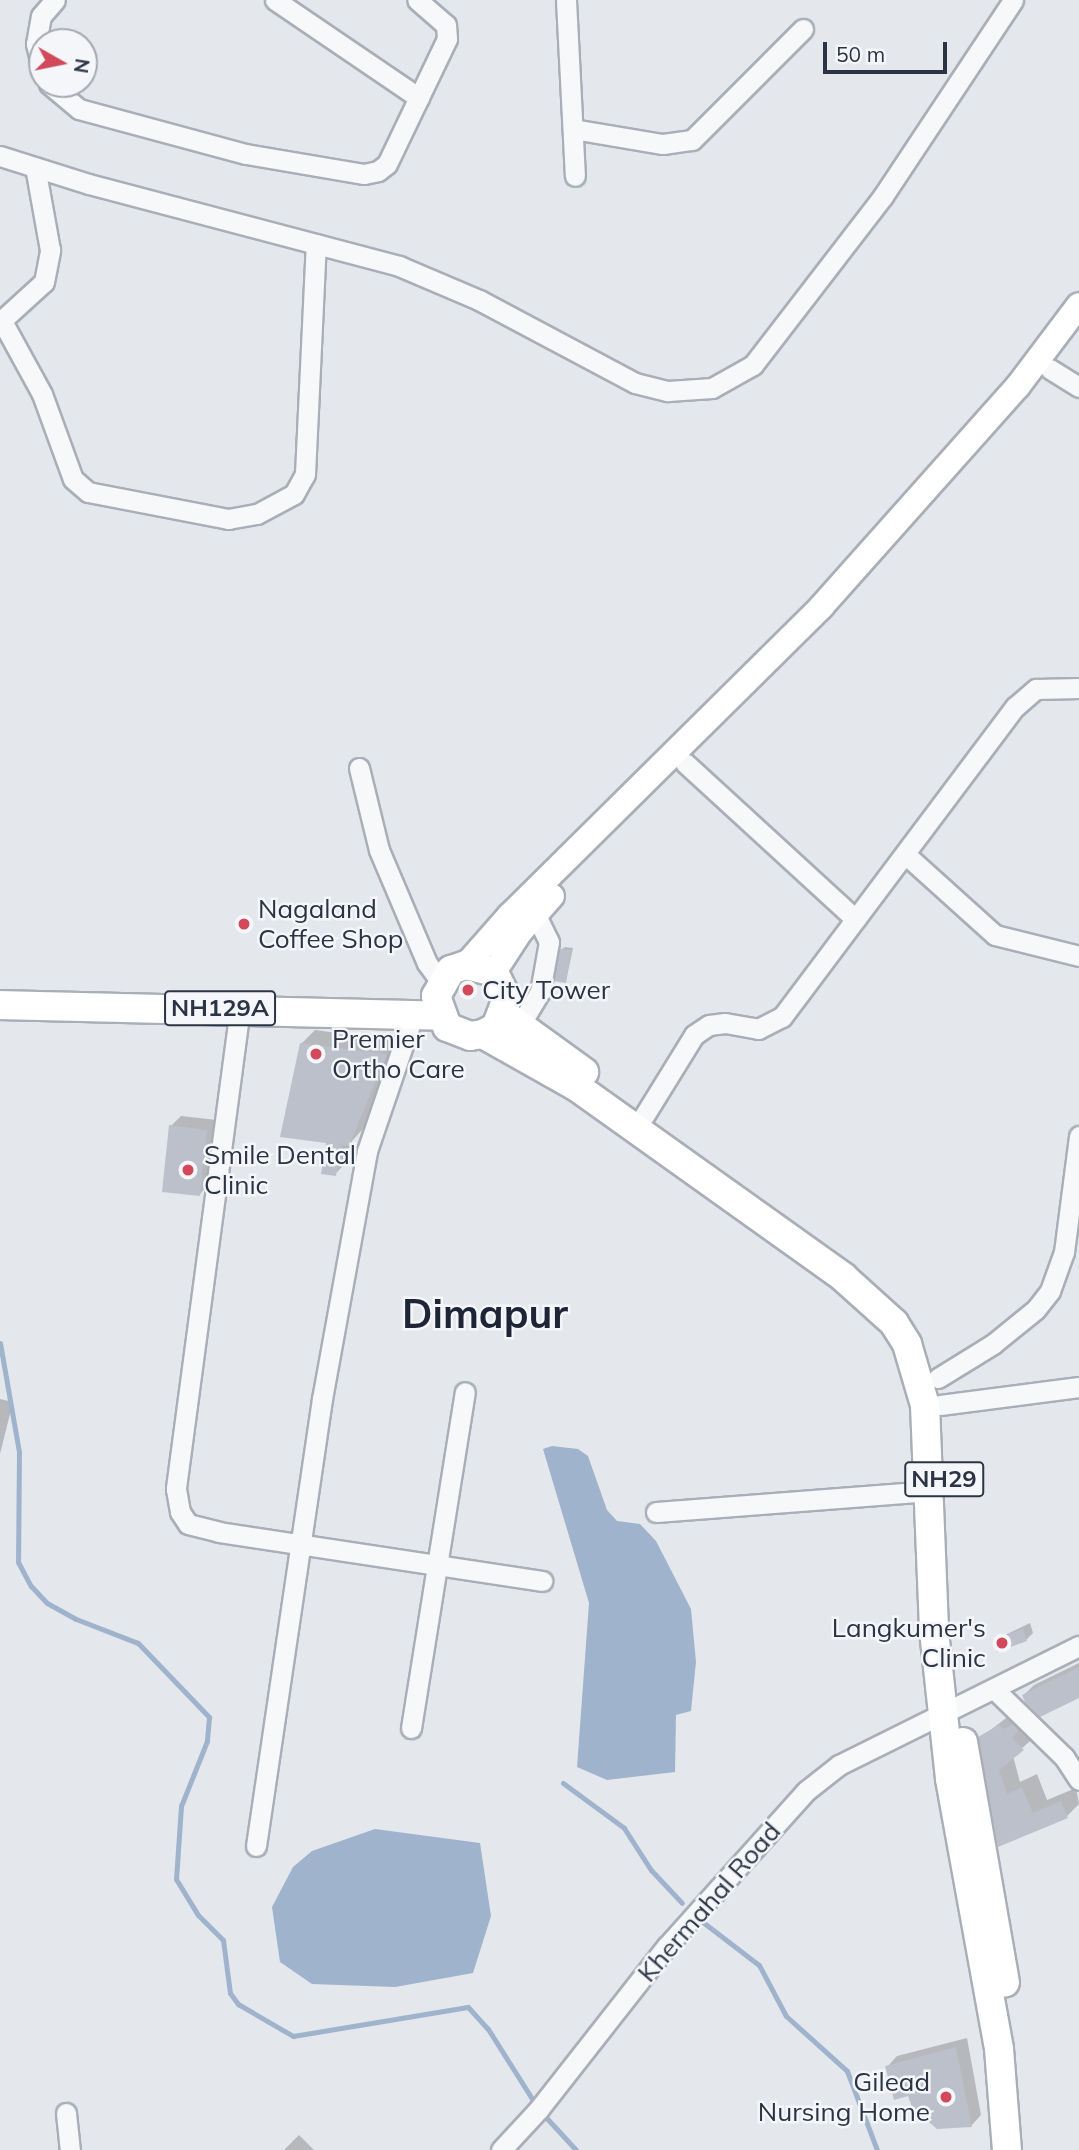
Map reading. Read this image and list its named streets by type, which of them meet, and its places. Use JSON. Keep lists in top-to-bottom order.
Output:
{
  "streets": {
    "highway": ["NH129A", "NH29"],
    "street": ["Khermahal Road"]
  },
  "crossings": [
    ["NH129A", "NH29"],
    ["NH29", "Khermahal Road"]
  ],
  "districts": ["Dimapur"],
  "places": [
    "Nagaland Coffee Shop",
    "City Tower",
    "Premier Ortho Care",
    "Smile Dental Clinic",
    "Langkumer's Clinic",
    "Gilead Nursing Home"
  ],
  "scale_bar": "50 m",
  "north": "right"
}
